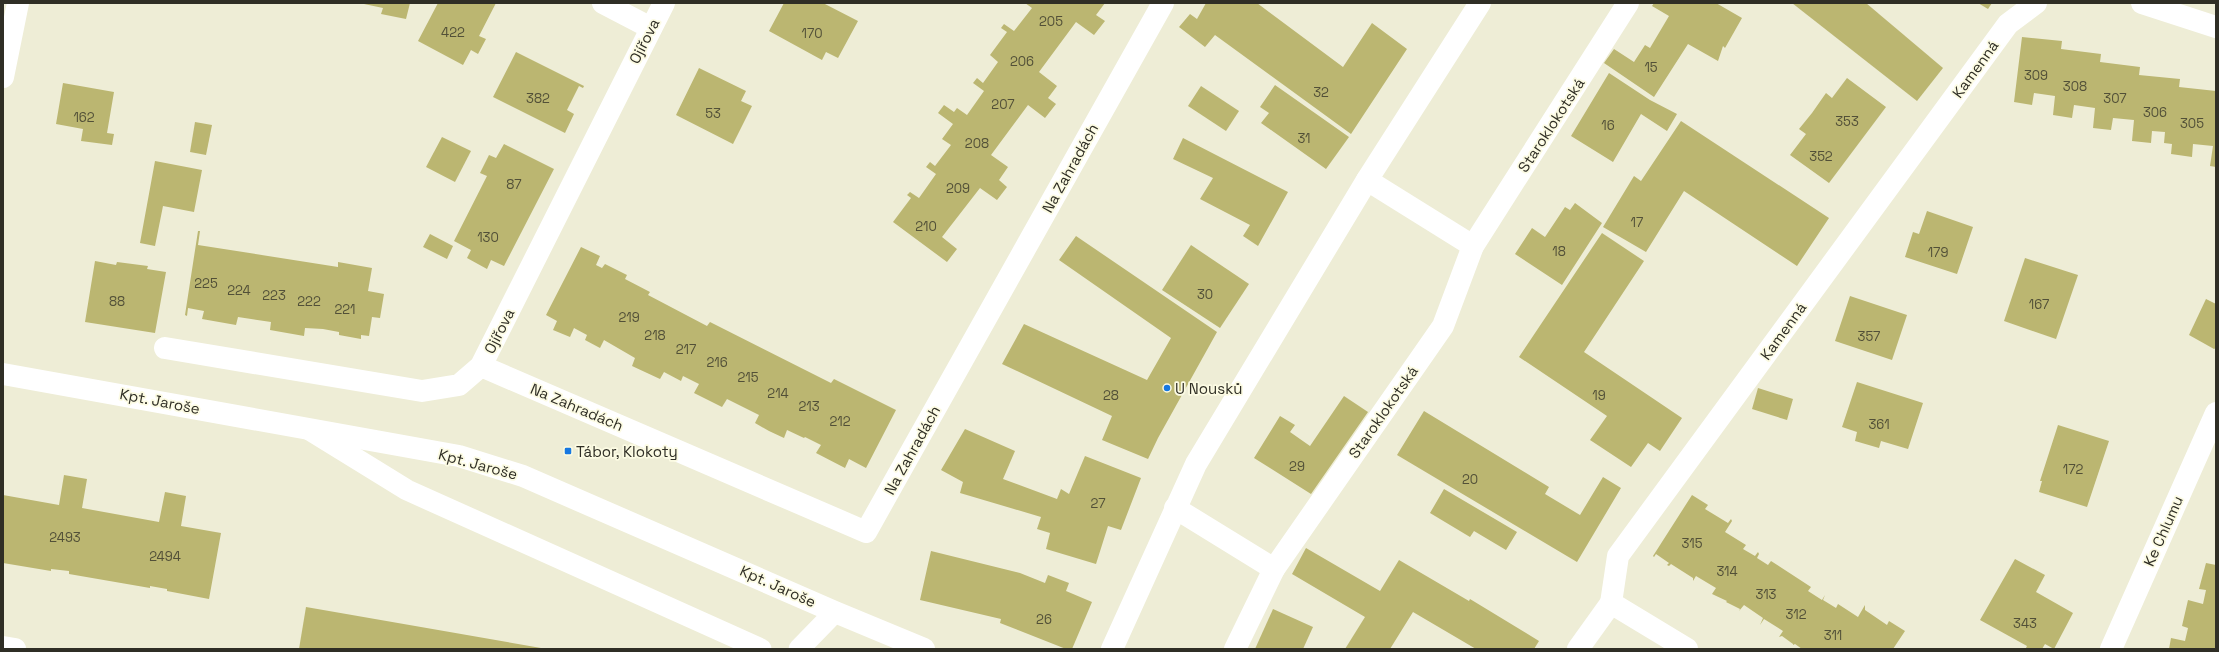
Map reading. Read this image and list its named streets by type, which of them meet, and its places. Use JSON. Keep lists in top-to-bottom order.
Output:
{
  "streets": {
    "street": [
      "Ojířova",
      "Kamenná",
      "Staroklokotská",
      "Na Zahradách",
      "Kpt. Jaroše",
      "Ke Chlumu"
    ]
  },
  "crossings": [
    ["Ojířova", "Na Zahradách"]
  ],
  "places": {
    "other": ["U Nousků"],
    "transit": ["Tábor, Klokoty"]
  },
  "house_numbers": [
    "205",
    "422",
    "170",
    "206",
    "15",
    "309",
    "308",
    "32",
    "382",
    "307",
    "207",
    "306",
    "53",
    "162",
    "353",
    "305",
    "16",
    "31",
    "208",
    "352",
    "87",
    "209",
    "17",
    "210",
    "130",
    "18",
    "179",
    "225",
    "224",
    "30",
    "223",
    "88",
    "222",
    "167",
    "221",
    "219",
    "218",
    "357",
    "217",
    "216",
    "215",
    "214",
    "28",
    "19",
    "213",
    "212",
    "361",
    "29",
    "172",
    "20",
    "27",
    "2493",
    "315",
    "2494",
    "314",
    "313",
    "312",
    "26",
    "343",
    "311"
  ]
}
